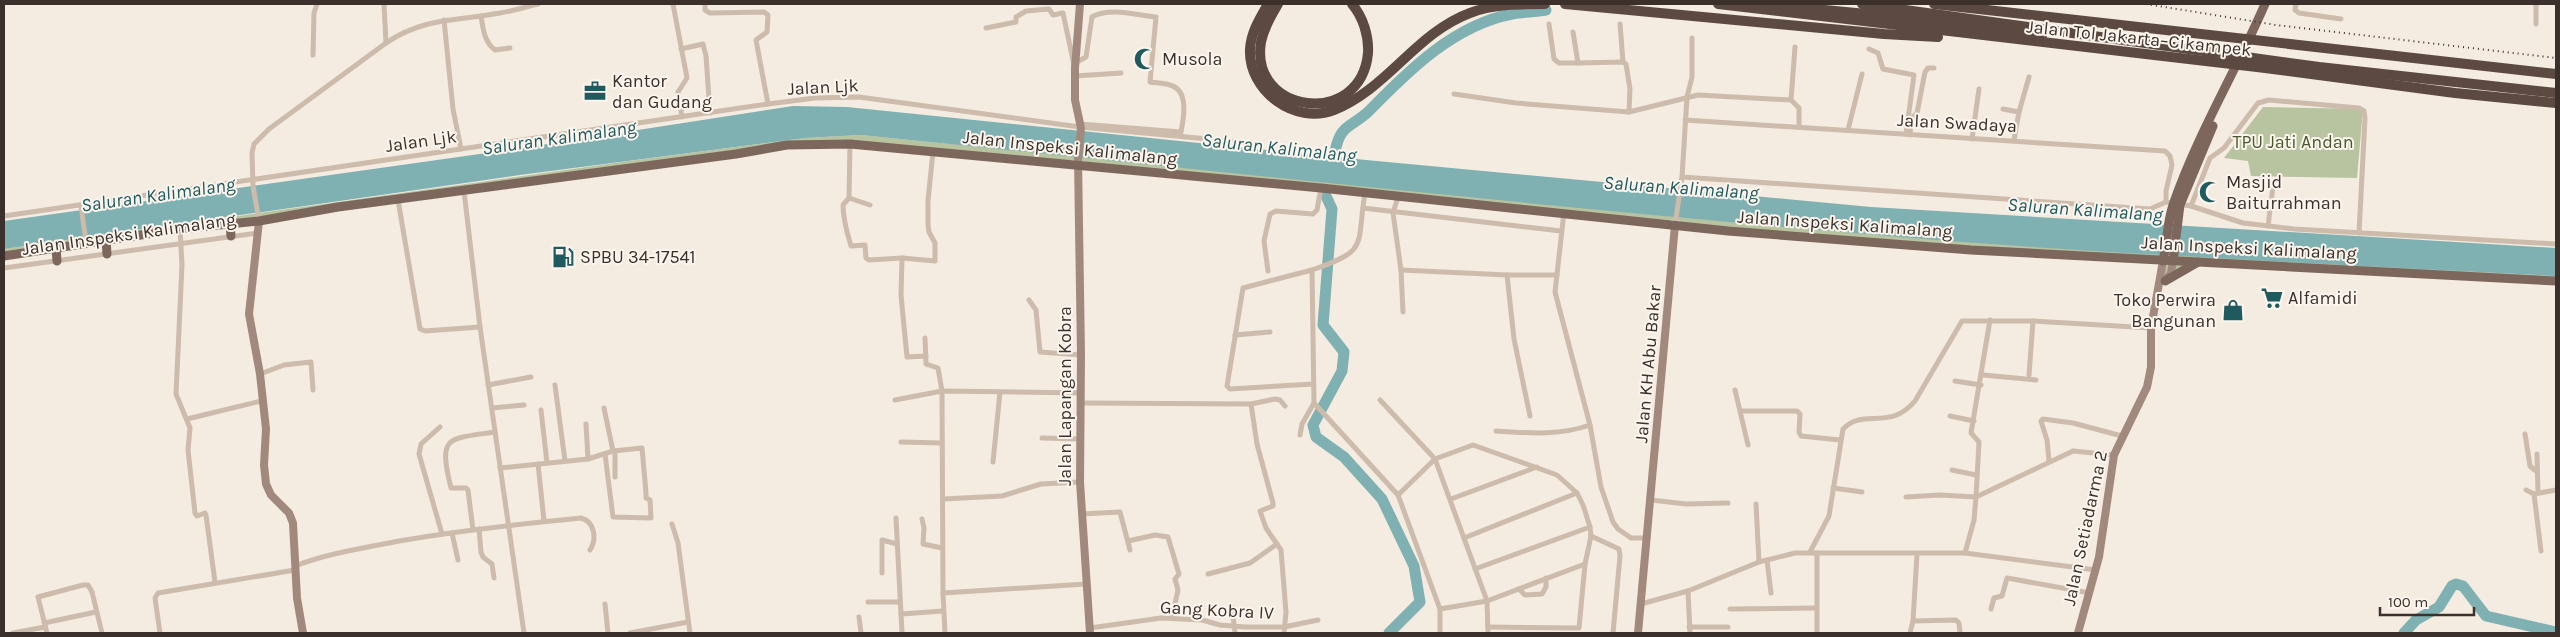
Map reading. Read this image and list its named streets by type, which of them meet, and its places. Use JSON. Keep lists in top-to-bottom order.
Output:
{
  "streets": {
    "highway": ["Jalan Tol Jakarta–Cikampek"],
    "main road": ["Jalan Inspeksi Kalimalang", "Jalan Setiadarma 2"],
    "street": [
      "Jalan Ljk",
      "Jalan Swadaya",
      "Jalan KH Abu Bakar",
      "Jalan Lapangan Kobra",
      "Gang Kobra IV"
    ]
  },
  "crossings": [
    ["Jalan Ljk", "Jalan Lapangan Kobra"],
    ["Jalan Swadaya", "Jalan KH Abu Bakar"],
    ["Jalan Swadaya", "Jalan Setiadarma 2"],
    ["Jalan Inspeksi Kalimalang", "Jalan KH Abu Bakar"],
    ["Jalan Inspeksi Kalimalang", "Jalan Lapangan Kobra"],
    ["Jalan Inspeksi Kalimalang", "Jalan Setiadarma 2"],
    ["Jalan Lapangan Kobra", "Gang Kobra IV"]
  ],
  "water": ["Saluran Kalimalang"],
  "parks": ["TPU Jati Andan"],
  "places": {
    "mosque": ["Musola", "Masjid Baiturrahman"],
    "office": ["Kantor dan Gudang"],
    "fuel station": ["SPBU 34-17541"],
    "supermarket": ["Alfamidi"],
    "shop": ["Toko Perwira Bangunan"]
  },
  "scale_bar": "100 m"
}
